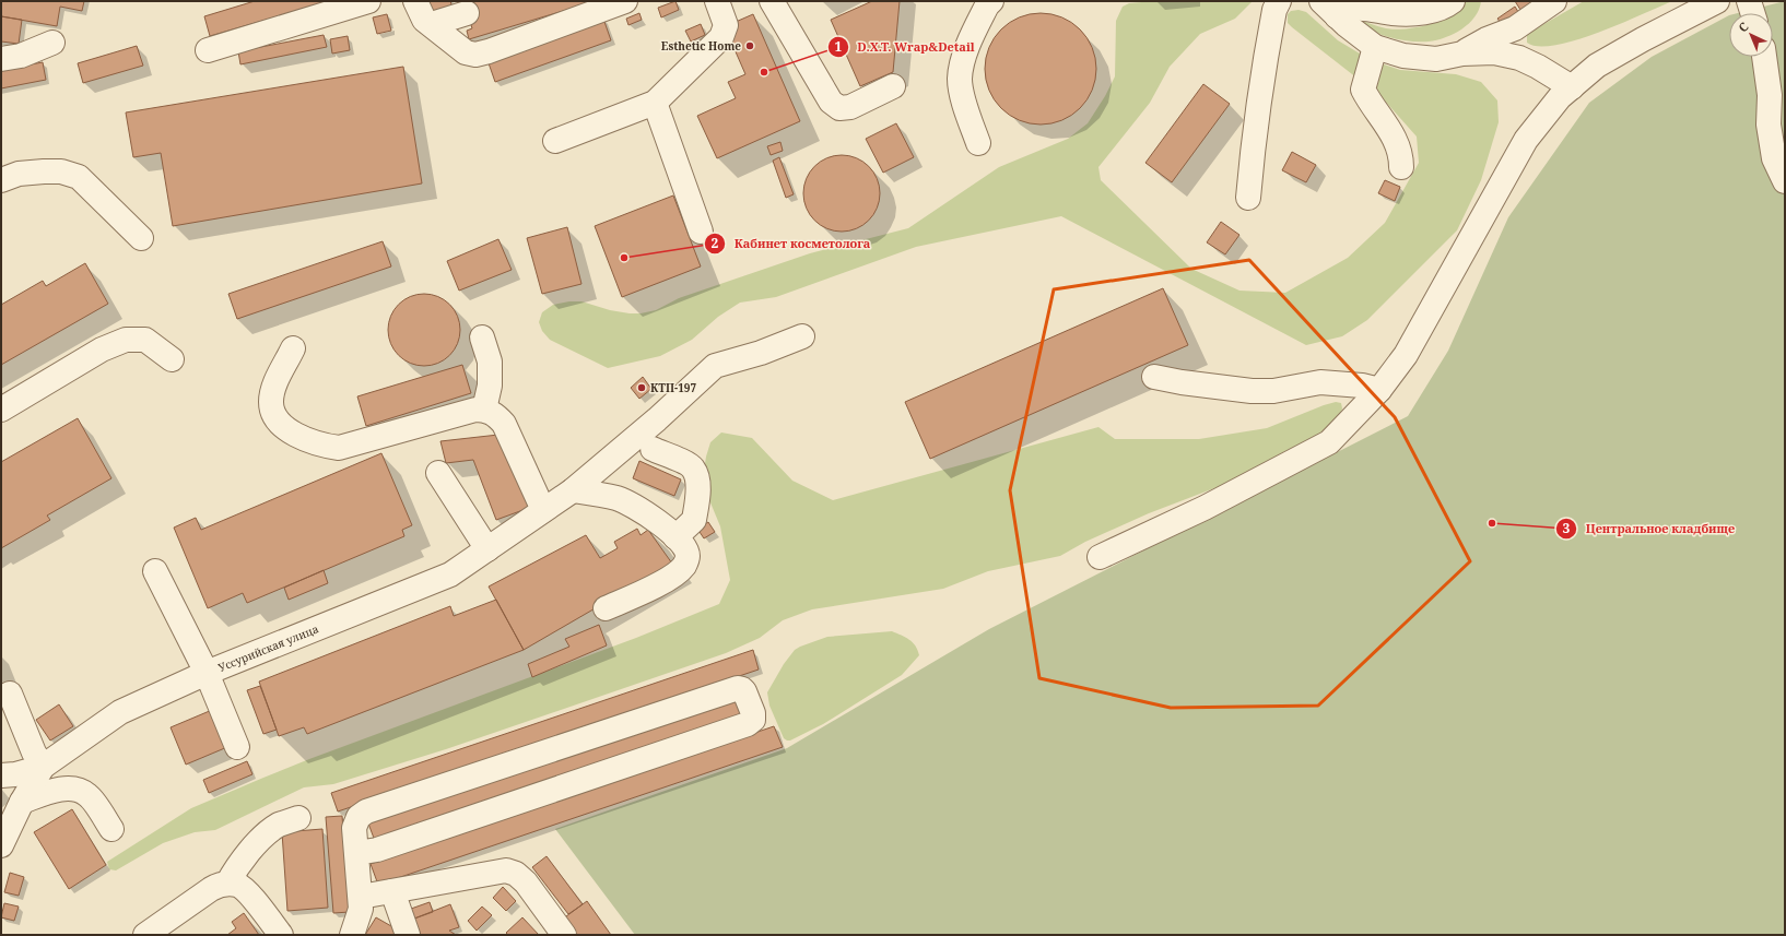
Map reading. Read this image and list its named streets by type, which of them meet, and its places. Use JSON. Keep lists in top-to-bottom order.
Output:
{
  "streets": {
    "lane": ["Уссурийская улица"]
  },
  "places": [
    "Esthetic Home",
    "D.X.T. Wrap&Detail",
    "Кабинет косметолога",
    "КТП-197",
    "Центральное кладбище"
  ],
  "north": "top left"
}
